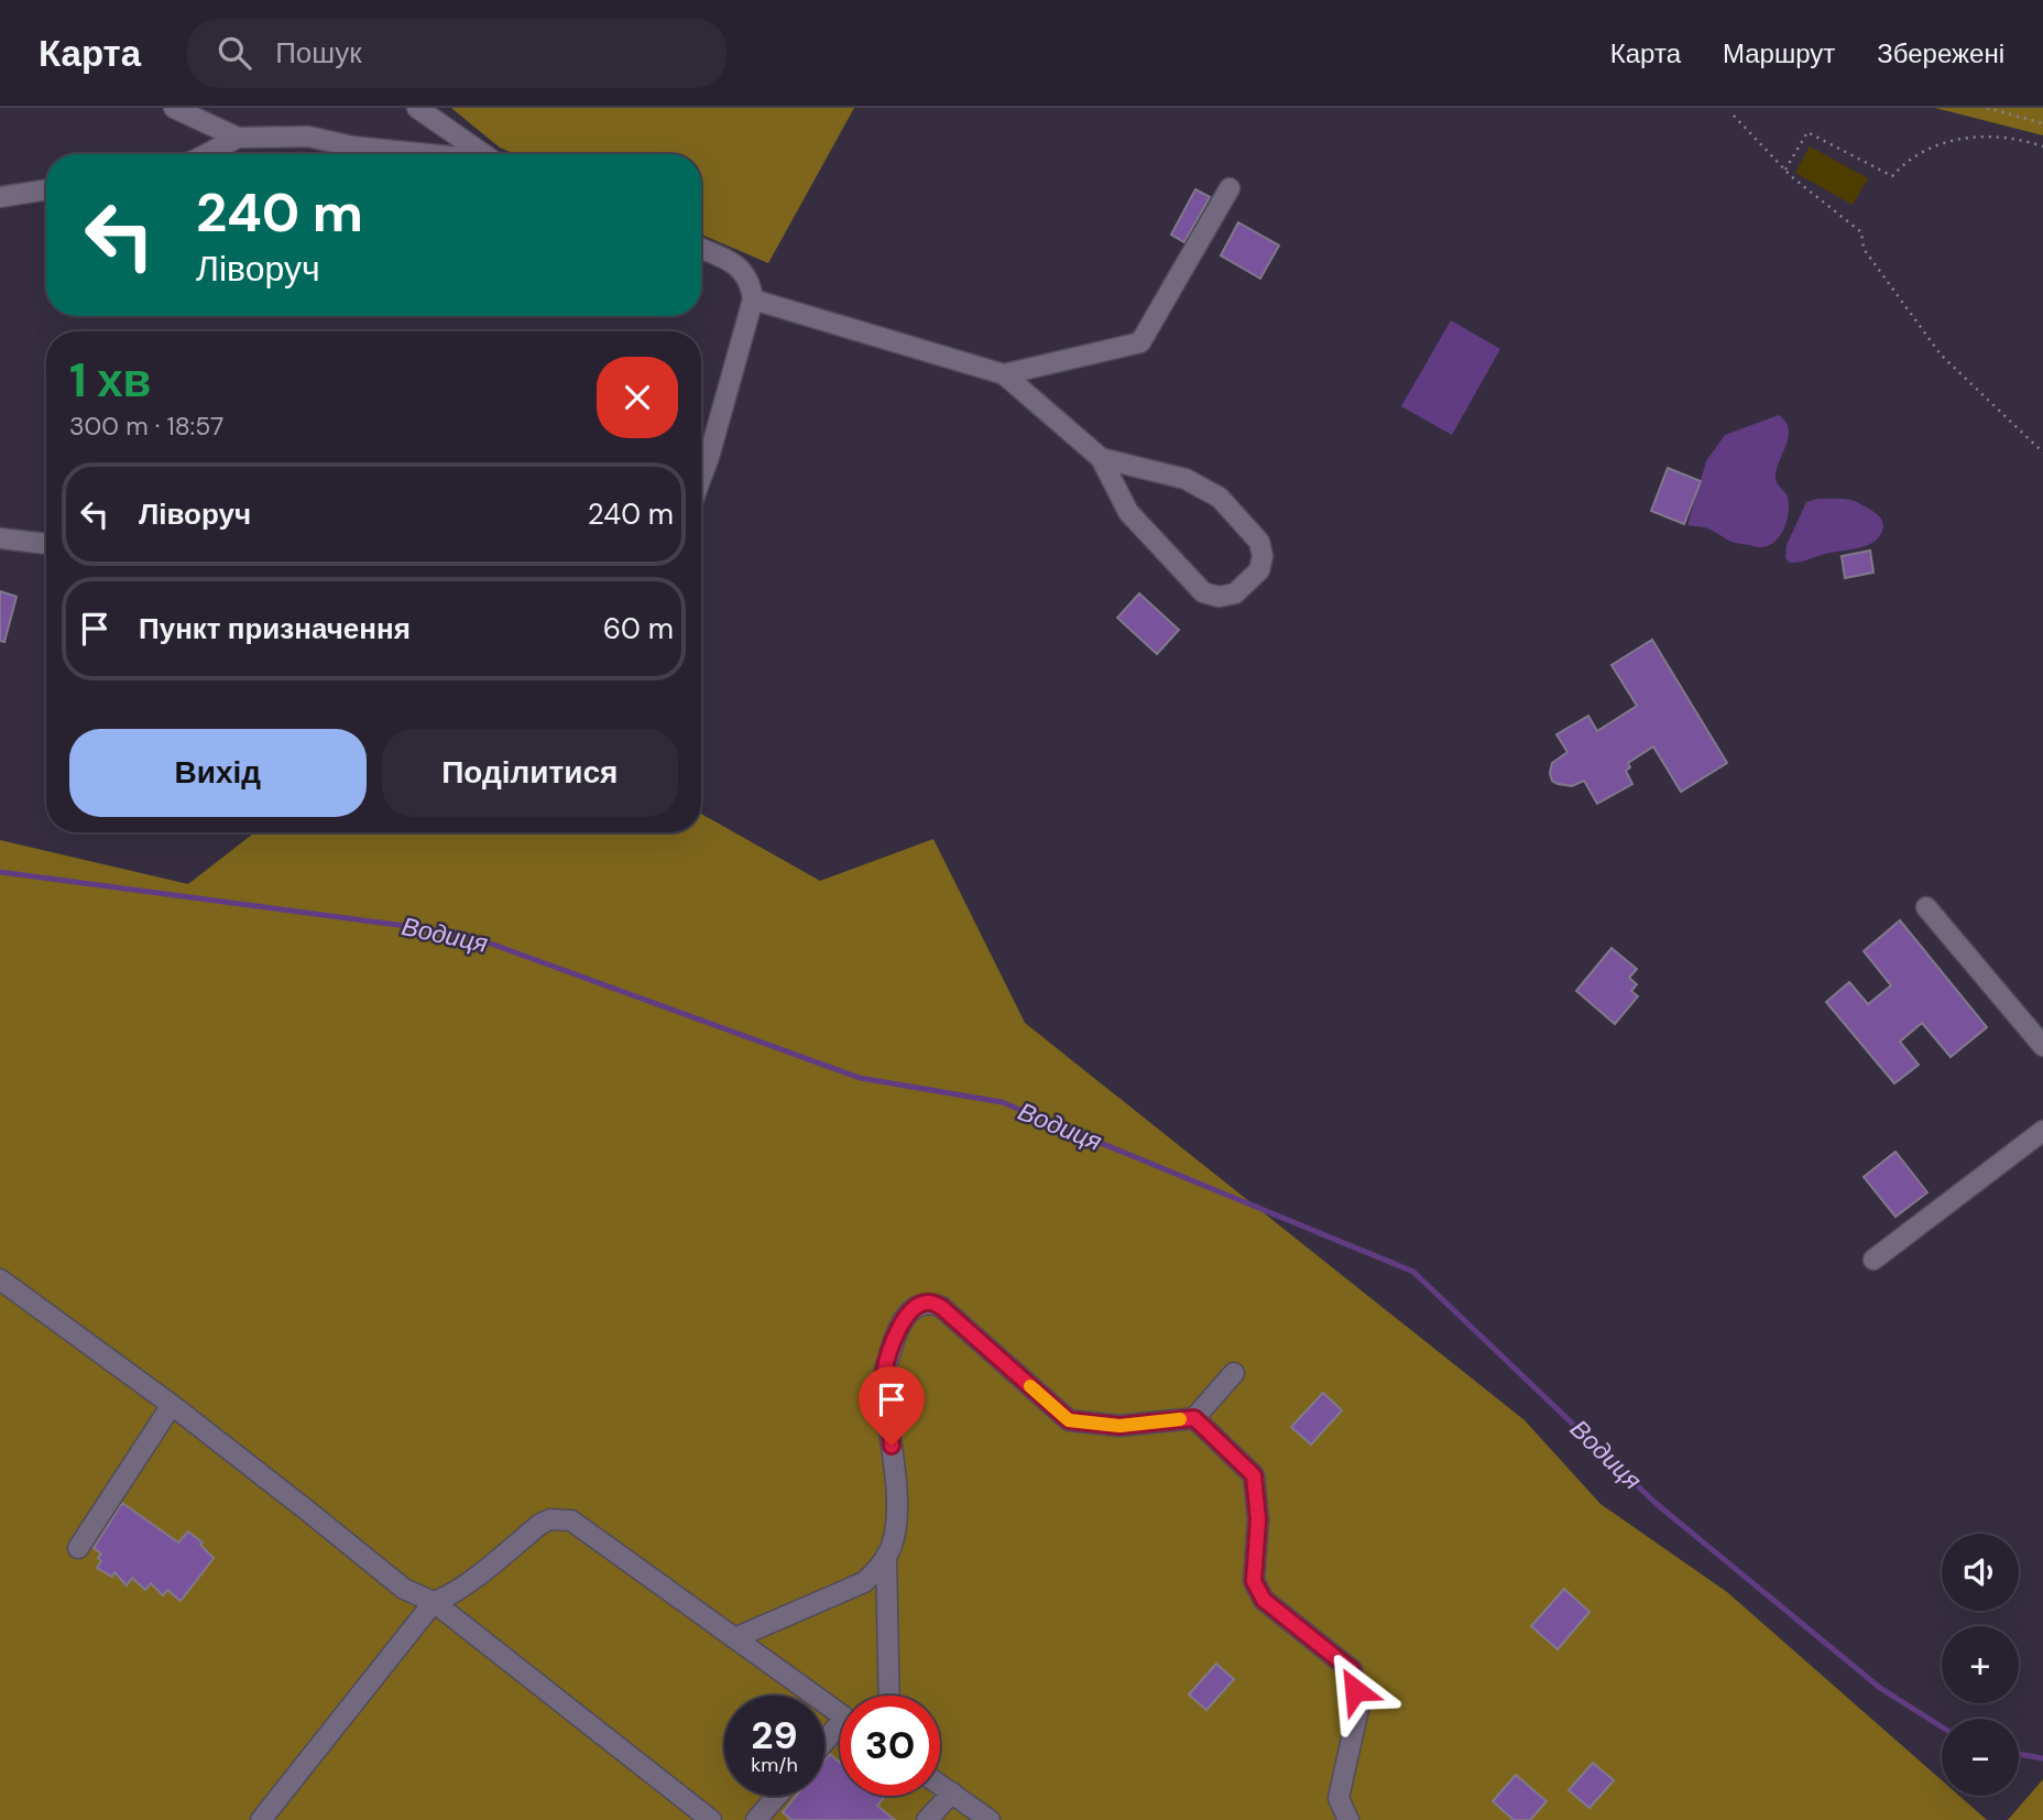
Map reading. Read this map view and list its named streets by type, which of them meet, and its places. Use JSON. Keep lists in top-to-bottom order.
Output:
{
  "water": ["Водиця"],
  "page": {
    "header": "Карта",
    "search": "Пошук",
    "nav": ["Карта", "Маршрут", "Збережені"],
    "turn": ["240 m", "Ліворуч"],
    "heading": ["1 хв", "300 m · 18:57"],
    "list": [
      {
        "name": "Ліворуч",
        "value": "240 m"
      },
      {
        "name": "Пункт призначення",
        "value": "60 m"
      }
    ],
    "buttons": ["Вихід", "Поділитися"],
    "map_buttons": ["+", "−"],
    "speed": "29 km/h",
    "limit": "30"
  }
}
